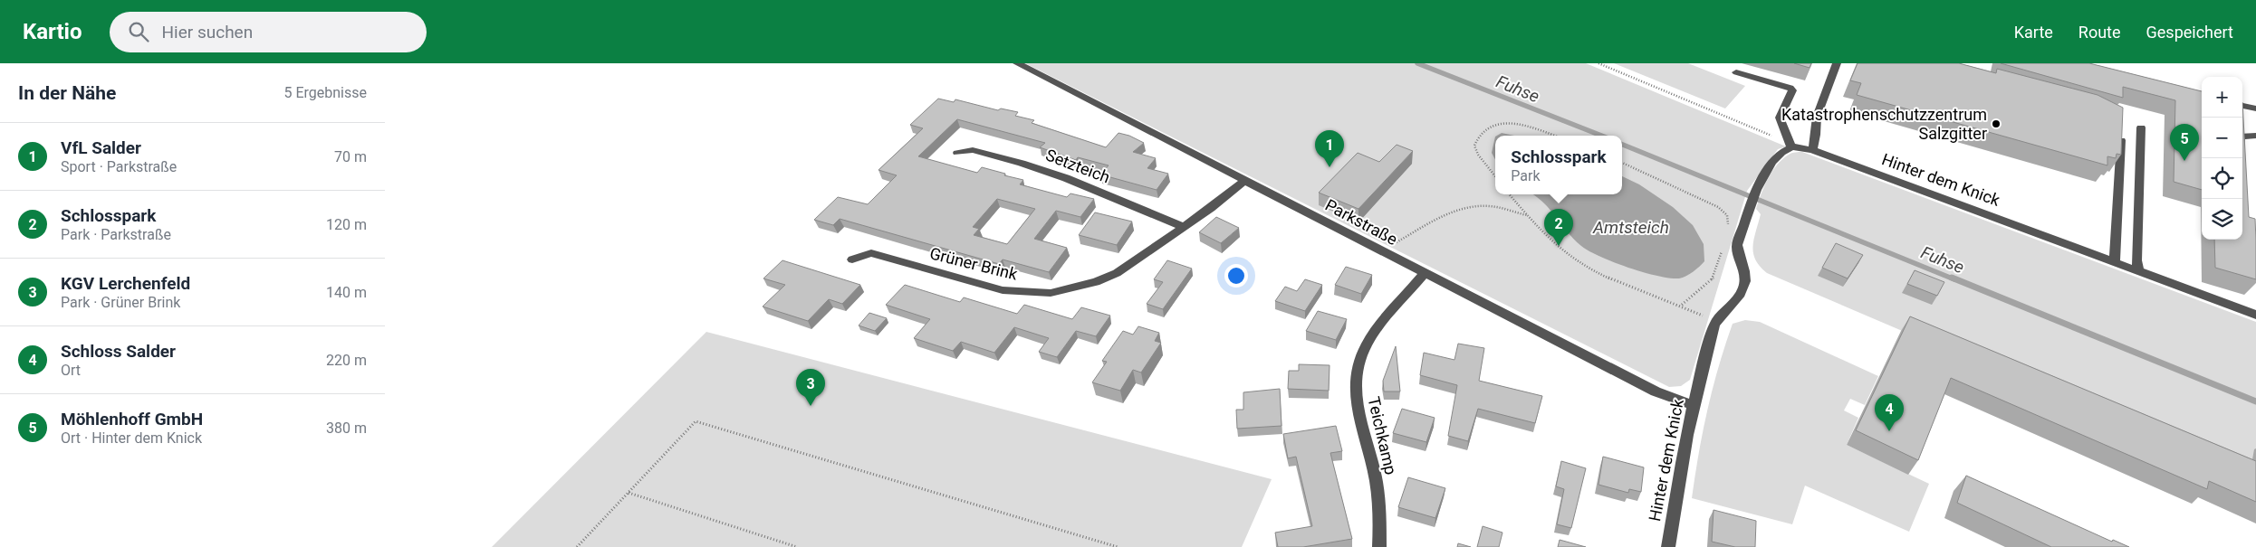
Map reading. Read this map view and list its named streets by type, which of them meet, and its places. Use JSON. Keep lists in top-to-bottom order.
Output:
{
  "streets": {
    "street": [
      "Setzteich",
      "Hinter dem Knick",
      "Parkstraße",
      "Grüner Brink",
      "Teichkamp"
    ]
  },
  "crossings": [
    ["Setzteich", "Grüner Brink"],
    ["Hinter dem Knick", "Parkstraße"],
    ["Parkstraße", "Grüner Brink"],
    ["Parkstraße", "Teichkamp"]
  ],
  "water": ["Fuhse", "Amtsteich"],
  "places": ["Katastrophenschutzzentrum Salzgitter"],
  "page": {
    "header": "Kartio",
    "search": "Hier suchen",
    "nav": ["Karte", "Route", "Gespeichert"],
    "heading": ["In der Nähe", "5 Ergebnisse"],
    "map_buttons": ["+", "−"],
    "list": [
      {
        "mark": "1",
        "name": "VfL Salder",
        "note": "Sport · Parkstraße",
        "value": "70 m"
      },
      {
        "mark": "2",
        "name": "Schlosspark",
        "note": "Park · Parkstraße",
        "value": "120 m"
      },
      {
        "mark": "3",
        "name": "KGV Lerchenfeld",
        "note": "Park · Grüner Brink",
        "value": "140 m"
      },
      {
        "mark": "4",
        "name": "Schloss Salder",
        "note": "Ort",
        "value": "220 m"
      },
      {
        "mark": "5",
        "name": "Möhlenhoff GmbH",
        "note": "Ort · Hinter dem Knick",
        "value": "380 m"
      }
    ],
    "pins": [
      "5",
      "1",
      "2",
      "3",
      "4"
    ],
    "popup": ["Schlosspark", "Park"]
  }
}
